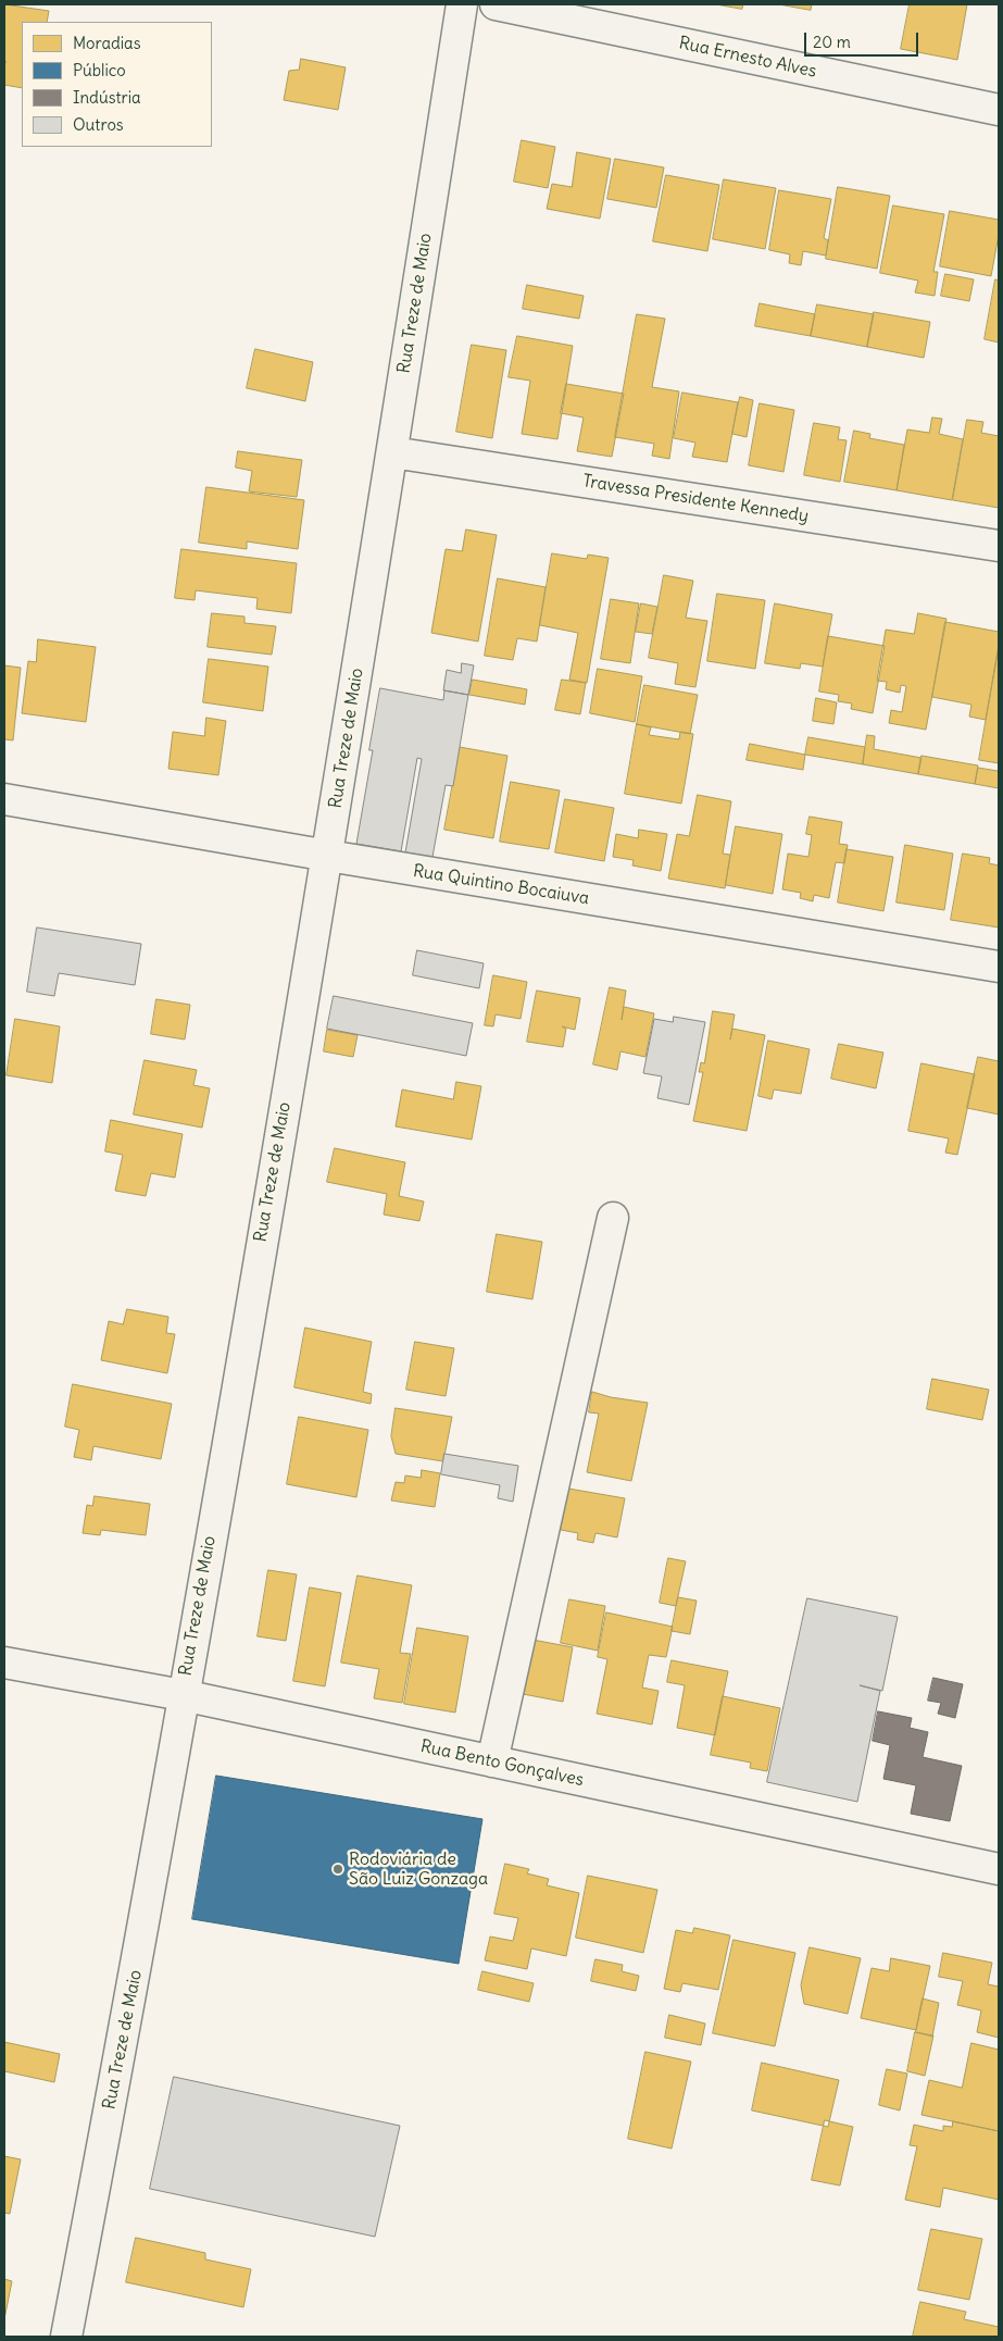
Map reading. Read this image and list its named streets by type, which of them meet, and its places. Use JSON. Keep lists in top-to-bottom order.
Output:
{
  "streets": {
    "street": [
      "Rua Ernesto Alves",
      "Rua Treze de Maio",
      "Travessa Presidente Kennedy",
      "Rua Quintino Bocaiuva",
      "Rua Bento Gonçalves"
    ]
  },
  "crossings": [
    ["Rua Treze de Maio", "Travessa Presidente Kennedy"],
    ["Rua Treze de Maio", "Rua Quintino Bocaiuva"],
    ["Rua Treze de Maio", "Rua Bento Gonçalves"]
  ],
  "places": ["Rodoviária de São Luiz Gonzaga"],
  "legend": [
    "Moradias",
    "Público",
    "Indústria",
    "Outros"
  ],
  "scale_bar": "20 m"
}
